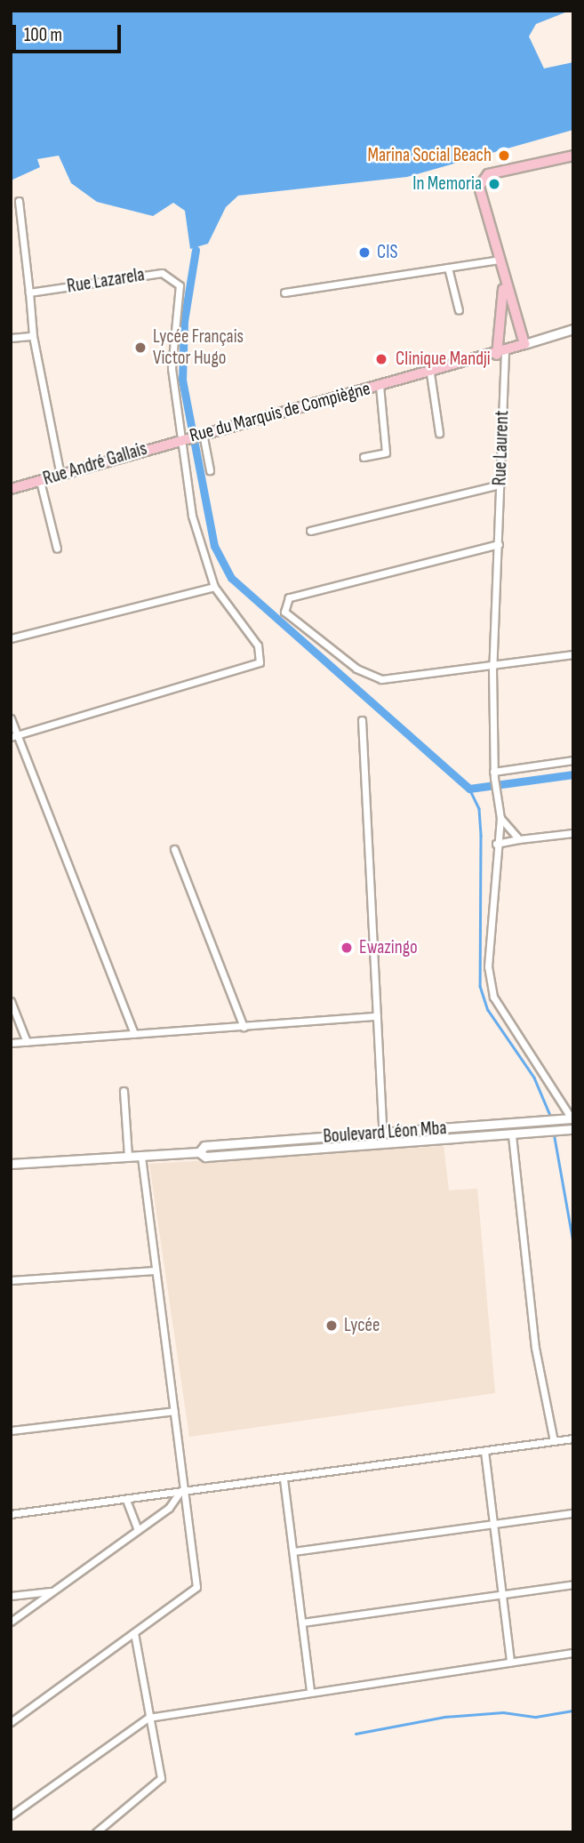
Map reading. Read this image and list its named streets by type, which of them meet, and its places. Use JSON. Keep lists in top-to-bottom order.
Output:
{
  "streets": {
    "main road": ["Rue du Marquis de Compiègne", "Rue André Gallais"],
    "street": ["Rue Lazarela", "Rue Laurent", "Boulevard Léon Mba"]
  },
  "crossings": [
    ["Rue Lazarela", "Rue du Marquis de Compiègne"],
    ["Rue Lazarela", "Rue André Gallais"],
    ["Rue du Marquis de Compiègne", "Rue Laurent"],
    ["Rue du Marquis de Compiègne", "Rue André Gallais"],
    ["Rue Laurent", "Boulevard Léon Mba"]
  ],
  "places": [
    "Marina Social Beach",
    "In Memoria",
    "CIS",
    "Lycée Français Victor Hugo",
    "Clinique Mandji",
    "Ewazingo",
    "Lycée"
  ],
  "scale_bar": "100 m"
}
